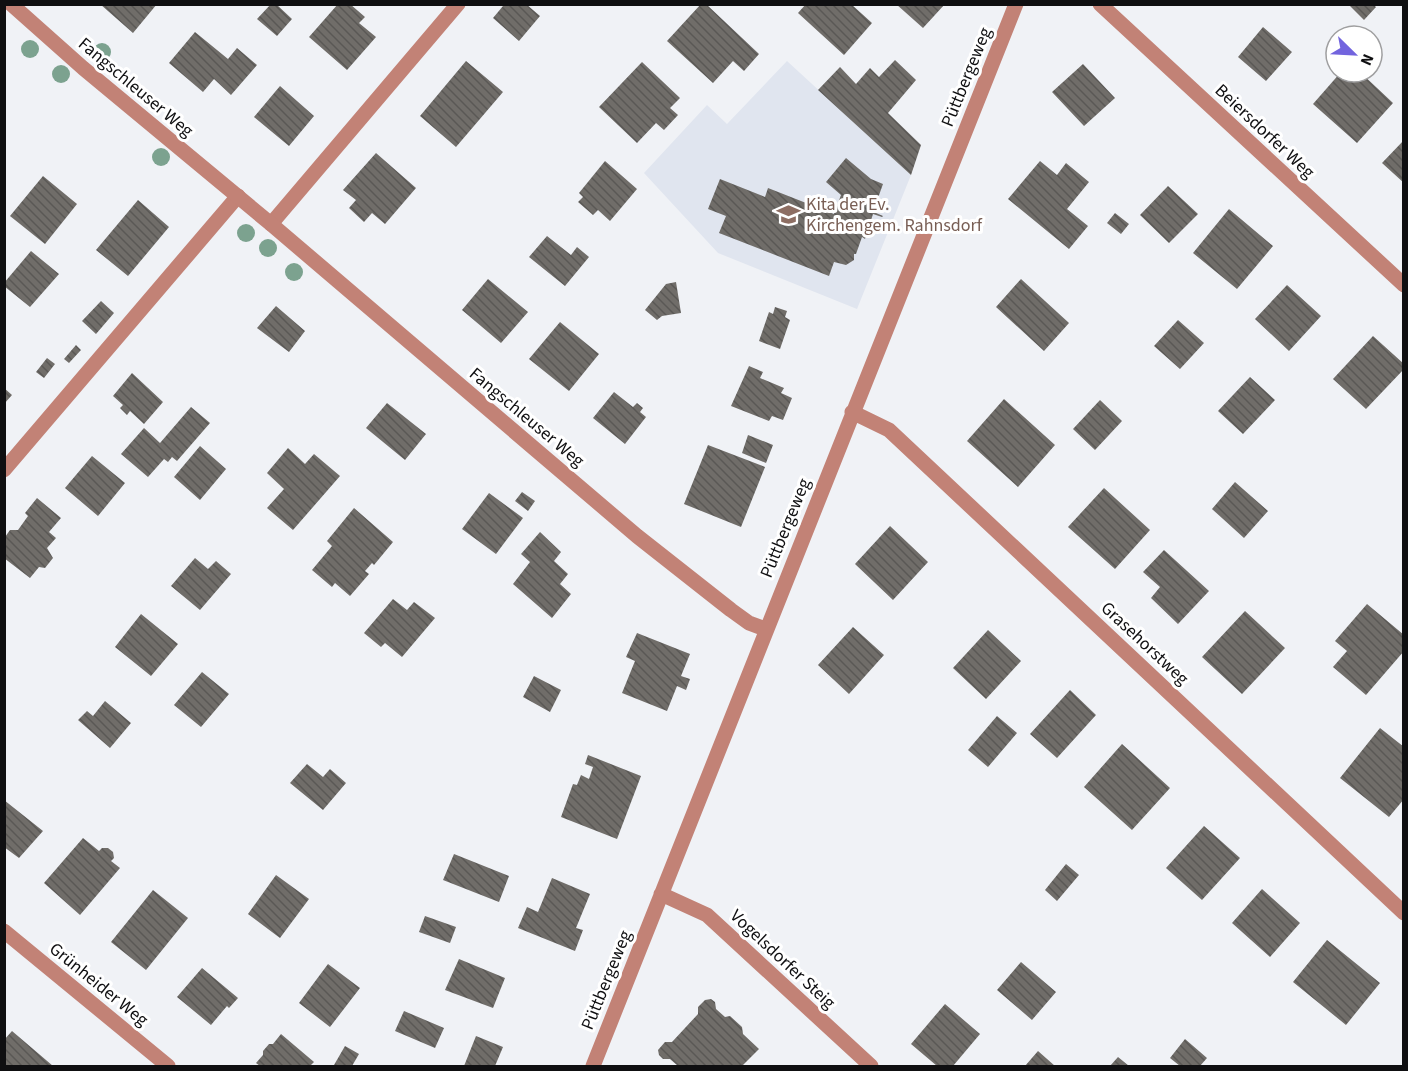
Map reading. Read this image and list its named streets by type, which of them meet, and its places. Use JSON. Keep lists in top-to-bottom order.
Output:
{
  "streets": {
    "street": [
      "Püttbergeweg",
      "Fangschleuser Weg",
      "Beiersdorfer Weg",
      "Grasehorstweg",
      "Vogelsdorfer Steig",
      "Grünheider Weg"
    ]
  },
  "crossings": [
    ["Püttbergeweg", "Fangschleuser Weg"],
    ["Püttbergeweg", "Grasehorstweg"],
    ["Püttbergeweg", "Vogelsdorfer Steig"]
  ],
  "places": {
    "school or university": ["Kita der Ev. Kirchengem. Rahnsdorf"]
  },
  "north": "bottom right"
}
